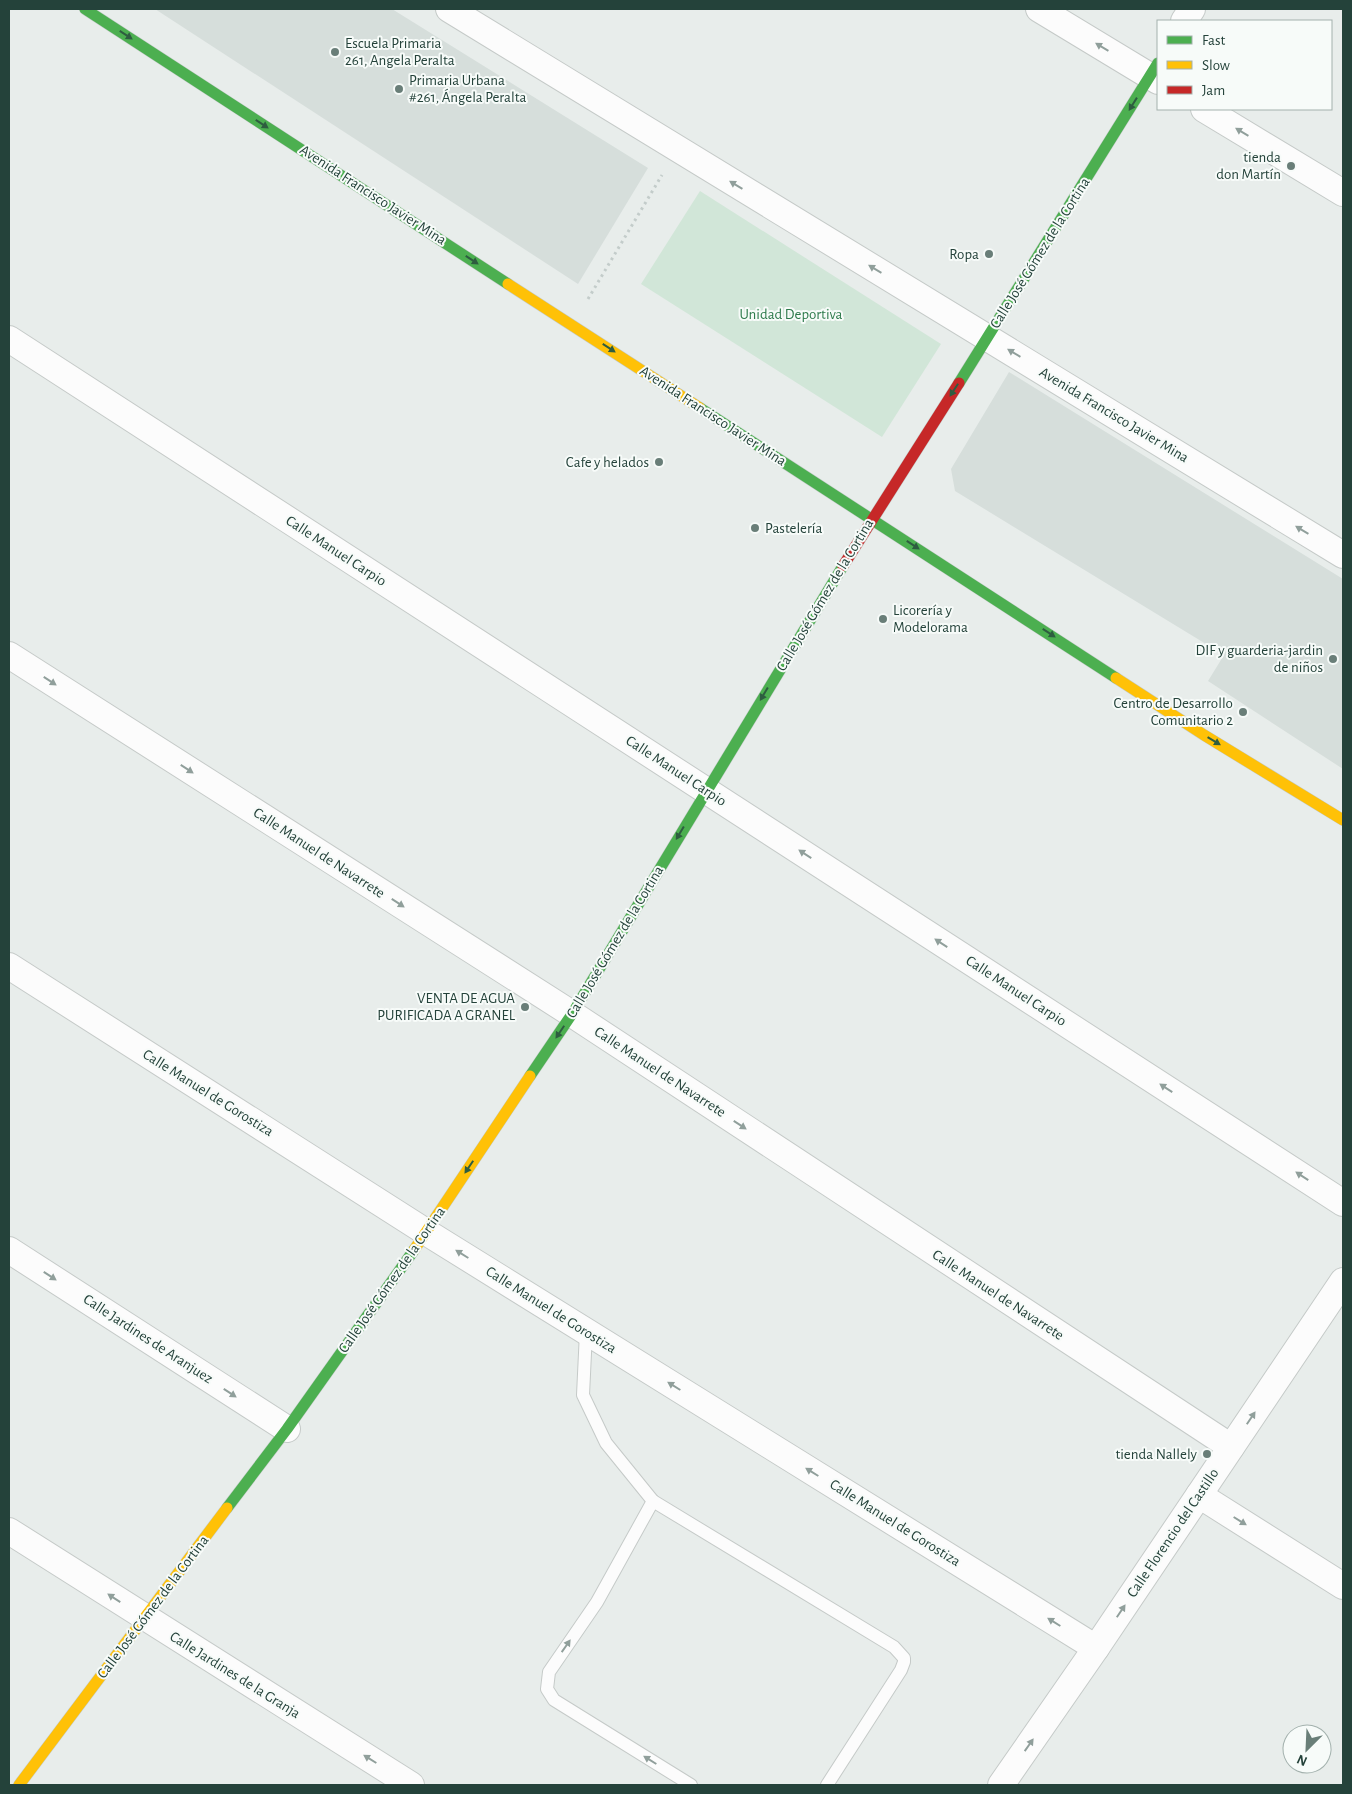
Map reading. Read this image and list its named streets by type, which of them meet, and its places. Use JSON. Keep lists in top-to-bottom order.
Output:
{
  "streets": {
    "street": [
      "Avenida Francisco Javier Mina",
      "Calle José Gómez de la Cortina",
      "Calle Manuel Carpio",
      "Calle Manuel de Navarrete",
      "Calle Manuel de Gorostiza",
      "Calle Jardines de Aranjuez",
      "Calle Florencio del Castillo",
      "Calle Jardines de la Granja"
    ]
  },
  "crossings": [
    ["Avenida Francisco Javier Mina", "Calle José Gómez de la Cortina"],
    ["Calle José Gómez de la Cortina", "Calle Manuel Carpio"],
    ["Calle José Gómez de la Cortina", "Calle Manuel de Navarrete"],
    ["Calle José Gómez de la Cortina", "Calle Manuel de Gorostiza"],
    ["Calle José Gómez de la Cortina", "Calle Jardines de Aranjuez"],
    ["Calle José Gómez de la Cortina", "Calle Jardines de la Granja"],
    ["Calle Manuel de Navarrete", "Calle Florencio del Castillo"],
    ["Calle Manuel de Gorostiza", "Calle Florencio del Castillo"]
  ],
  "one_way": [
    "Calle José Gómez de la Cortina",
    "Calle Manuel Carpio",
    "Calle Manuel de Navarrete",
    "Calle Manuel de Gorostiza",
    "Calle Jardines de Aranjuez",
    "Calle Florencio del Castillo",
    "Calle Jardines de la Granja"
  ],
  "parks": ["Unidad Deportiva"],
  "places": [
    "Escuela Primaria 261, Angela Peralta",
    "Primaria Urbana #261, Ángela Peralta",
    "tienda don Martín",
    "Ropa",
    "Cafe y helados",
    "Pastelería",
    "Licorería y Modelorama",
    "DIF y guarderia-jardin de niños",
    "Centro de Desarrollo Comunitario 2",
    "VENTA DE AGUA PURIFICADA A GRANEL",
    "tienda Nallely"
  ],
  "legend": ["Fast", "Slow", "Jam"],
  "north": "bottom left"
}
